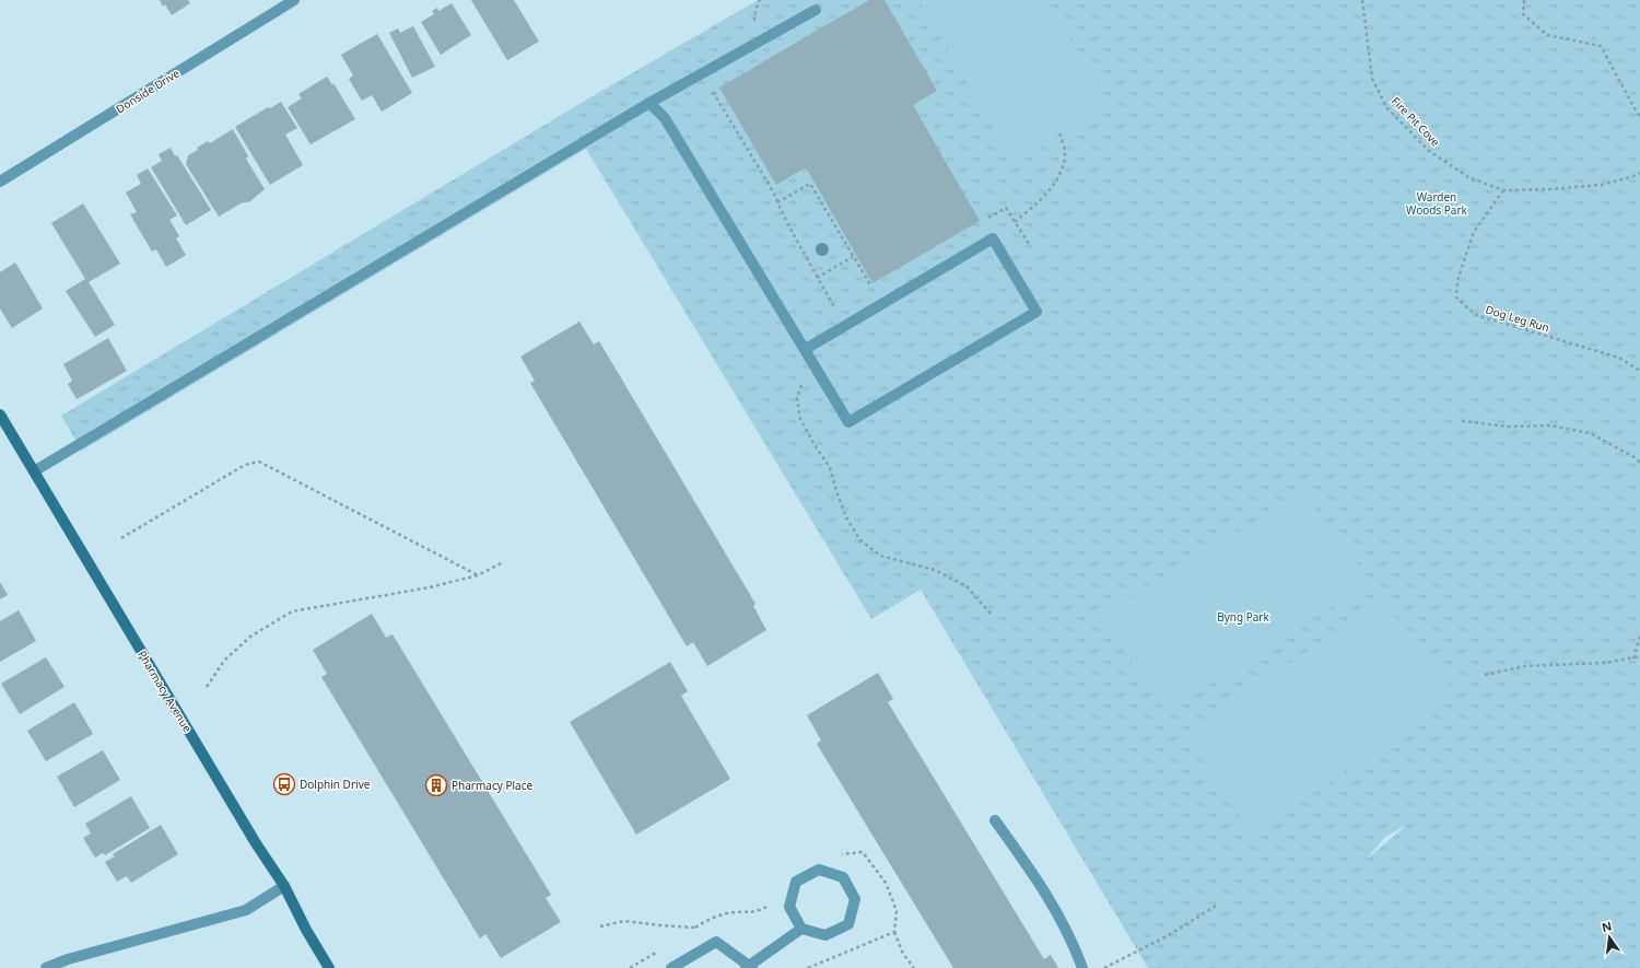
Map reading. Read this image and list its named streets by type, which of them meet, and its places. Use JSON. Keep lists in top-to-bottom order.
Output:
{
  "streets": {
    "street": ["Donside Drive", "Pharmacy Avenue"],
    "path": ["Fire Pit Cove", "Dog Leg Run"]
  },
  "crossings": [
    ["Fire Pit Cove", "Dog Leg Run"]
  ],
  "parks": ["Warden Woods Park", "Byng Park"],
  "places": {
    "bus stop": ["Dolphin Drive"],
    "building": ["Pharmacy Place"]
  },
  "north": "top"
}
